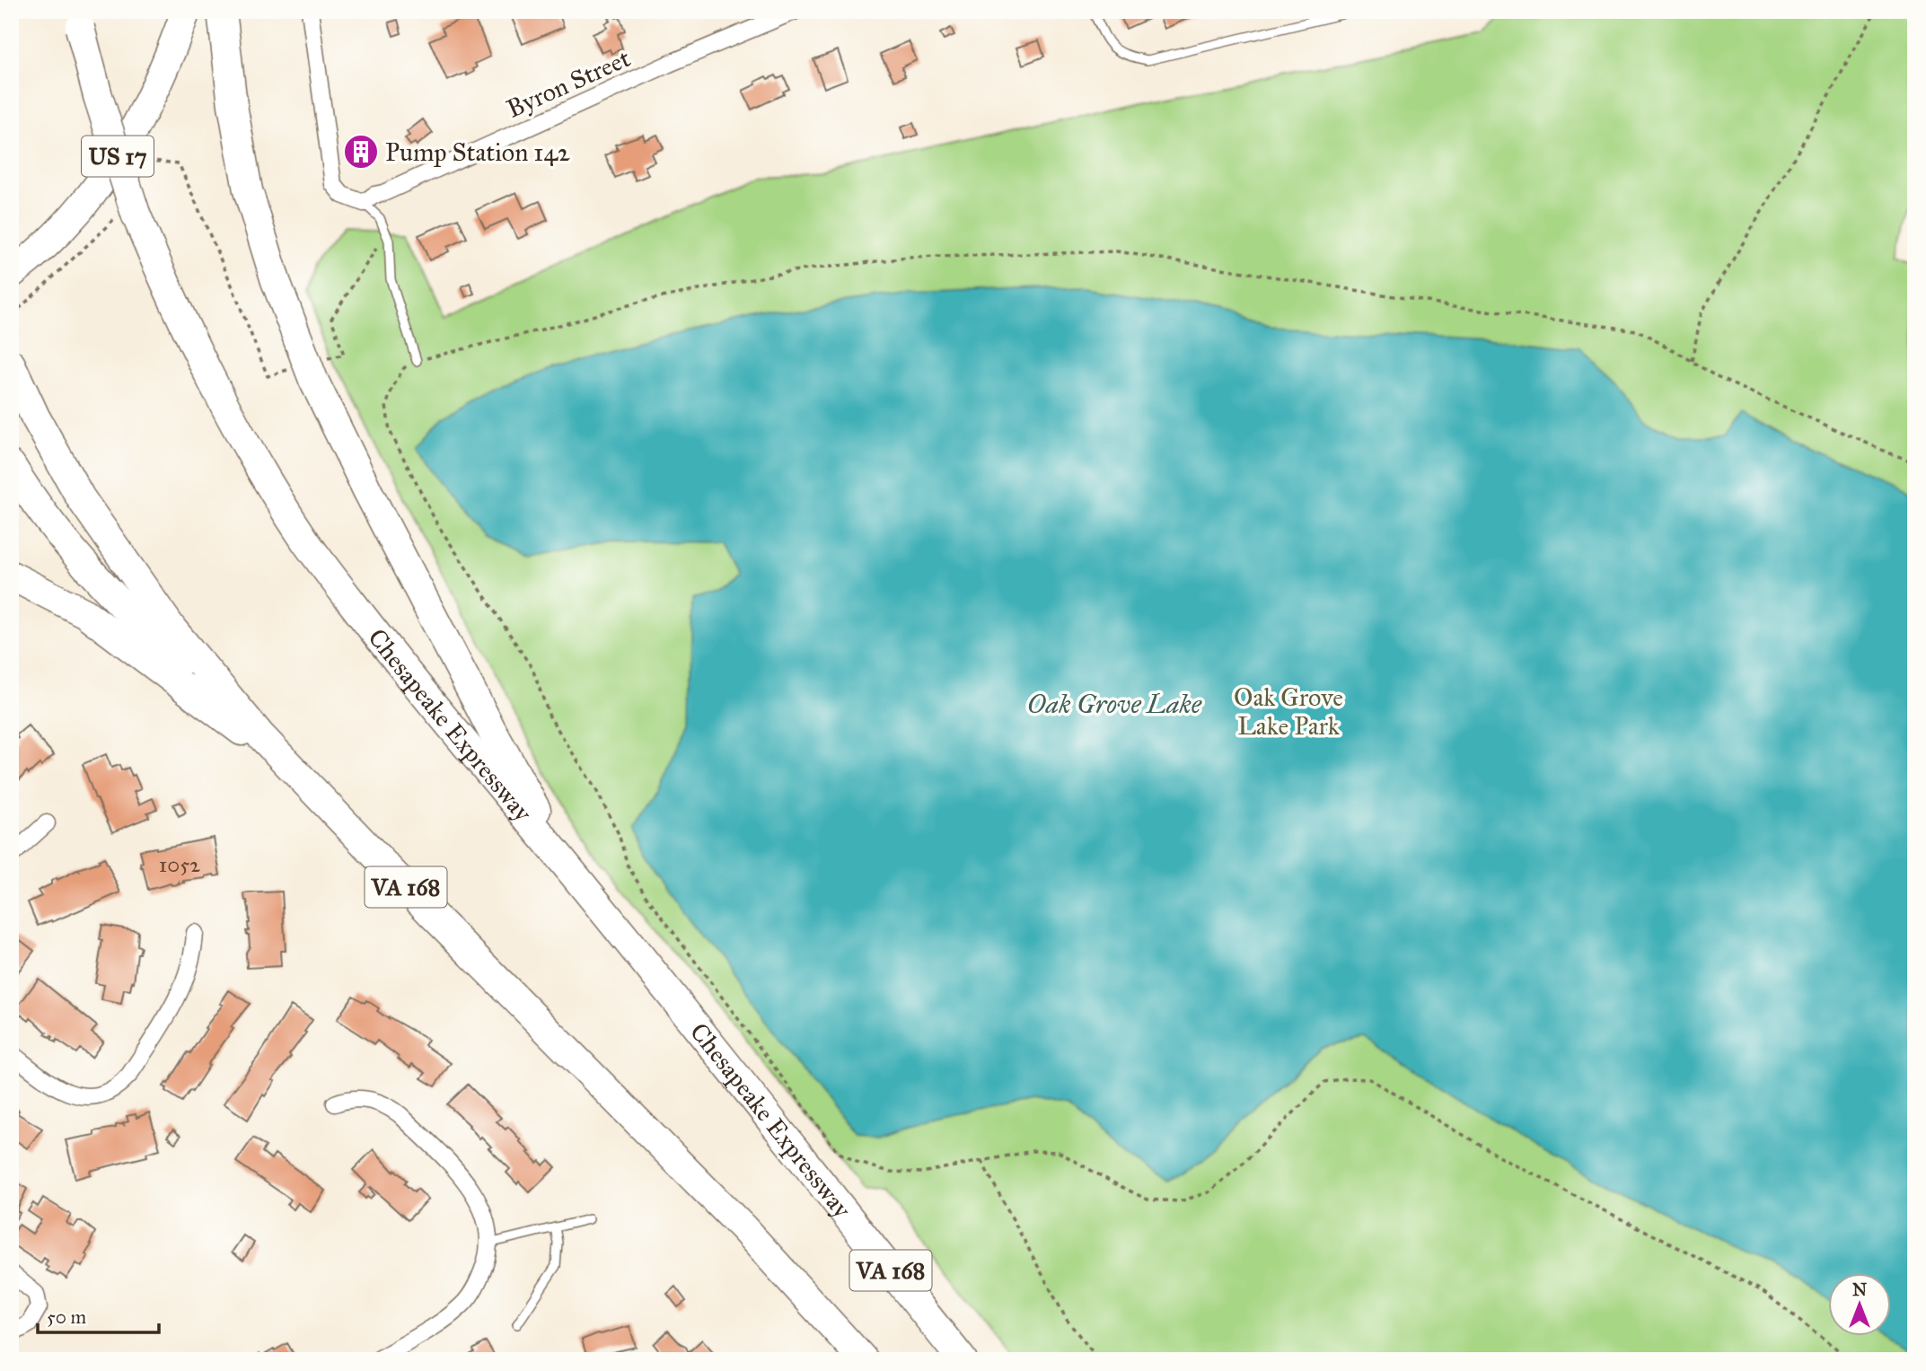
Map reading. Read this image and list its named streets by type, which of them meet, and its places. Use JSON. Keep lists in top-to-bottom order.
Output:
{
  "streets": {
    "highway": ["US 17", "Chesapeake Expressway", "VA 168"],
    "street": ["Byron Street"]
  },
  "crossings": [
    ["Chesapeake Expressway", "VA 168"]
  ],
  "water": ["Oak Grove Lake"],
  "parks": ["Oak Grove Lake Park"],
  "places": {
    "building": ["Pump Station 142"]
  },
  "house_numbers": ["1052"],
  "scale_bar": "50 m",
  "north": "top"
}
